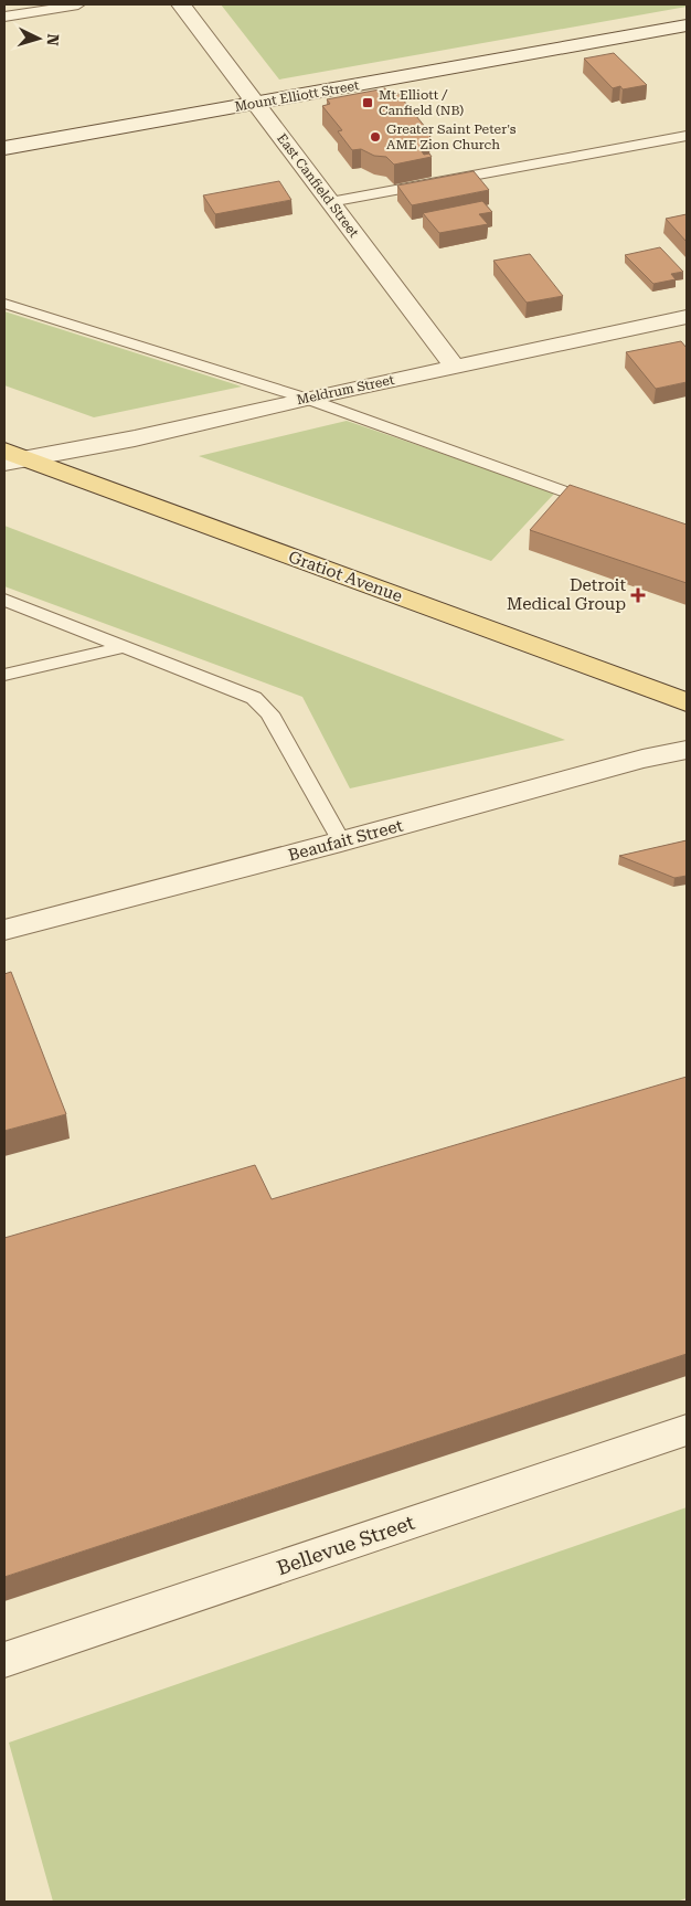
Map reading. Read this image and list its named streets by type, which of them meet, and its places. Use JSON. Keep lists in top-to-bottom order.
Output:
{
  "streets": {
    "main road": ["Gratiot Avenue"],
    "street": [
      "Mount Elliott Street",
      "East Canfield Street",
      "Meldrum Street",
      "Beaufait Street",
      "Bellevue Street"
    ]
  },
  "crossings": [
    ["Mount Elliott Street", "East Canfield Street"],
    ["East Canfield Street", "Meldrum Street"],
    ["Meldrum Street", "Gratiot Avenue"]
  ],
  "places": {
    "transit": ["Mt Elliott / Canfield (NB)"],
    "other": ["Greater Saint Peter's AME Zion Church"],
    "health": ["Detroit Medical Group"]
  },
  "north": "right"
}
